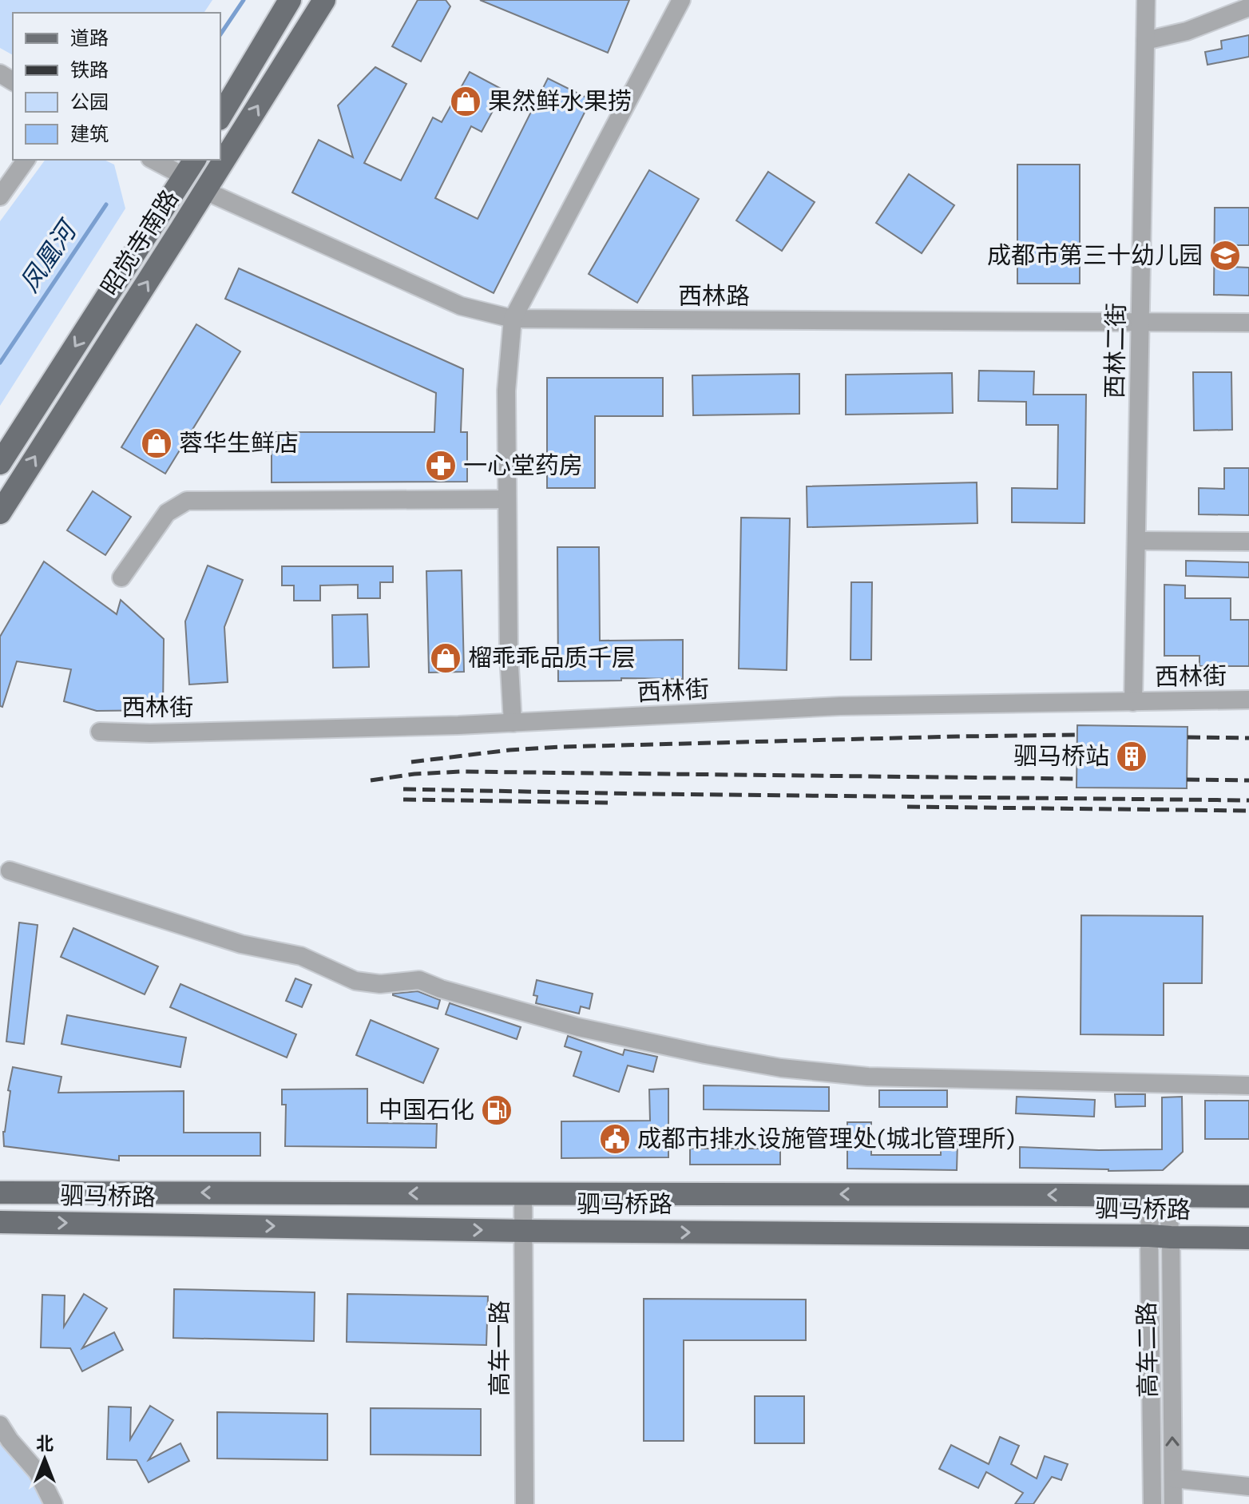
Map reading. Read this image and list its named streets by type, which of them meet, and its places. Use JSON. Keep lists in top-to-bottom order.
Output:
{
  "streets": {
    "main road": ["昭觉寺南路", "驷马桥路"],
    "street": [
      "西林路",
      "西林二街",
      "西林街",
      "高车一路",
      "高车二路"
    ]
  },
  "crossings": [
    ["昭觉寺南路", "西林路"],
    ["西林路", "西林二街"],
    ["西林二街", "西林街"],
    ["驷马桥路", "高车一路"],
    ["驷马桥路", "高车二路"]
  ],
  "water": ["凤凰河"],
  "places": {
    "shop": ["果然鲜水果捞", "蓉华生鲜店", "榴乖乖品质千层"],
    "school or university": ["成都市第三十幼儿园"],
    "pharmacy": ["一心堂药房"],
    "building": ["驷马桥站"],
    "fuel station": ["中国石化"],
    "public building": ["成都市排水设施管理处(城北管理所)"]
  },
  "legend": [
    "道路",
    "铁路",
    "公园",
    "建筑"
  ],
  "north": "top"
}
